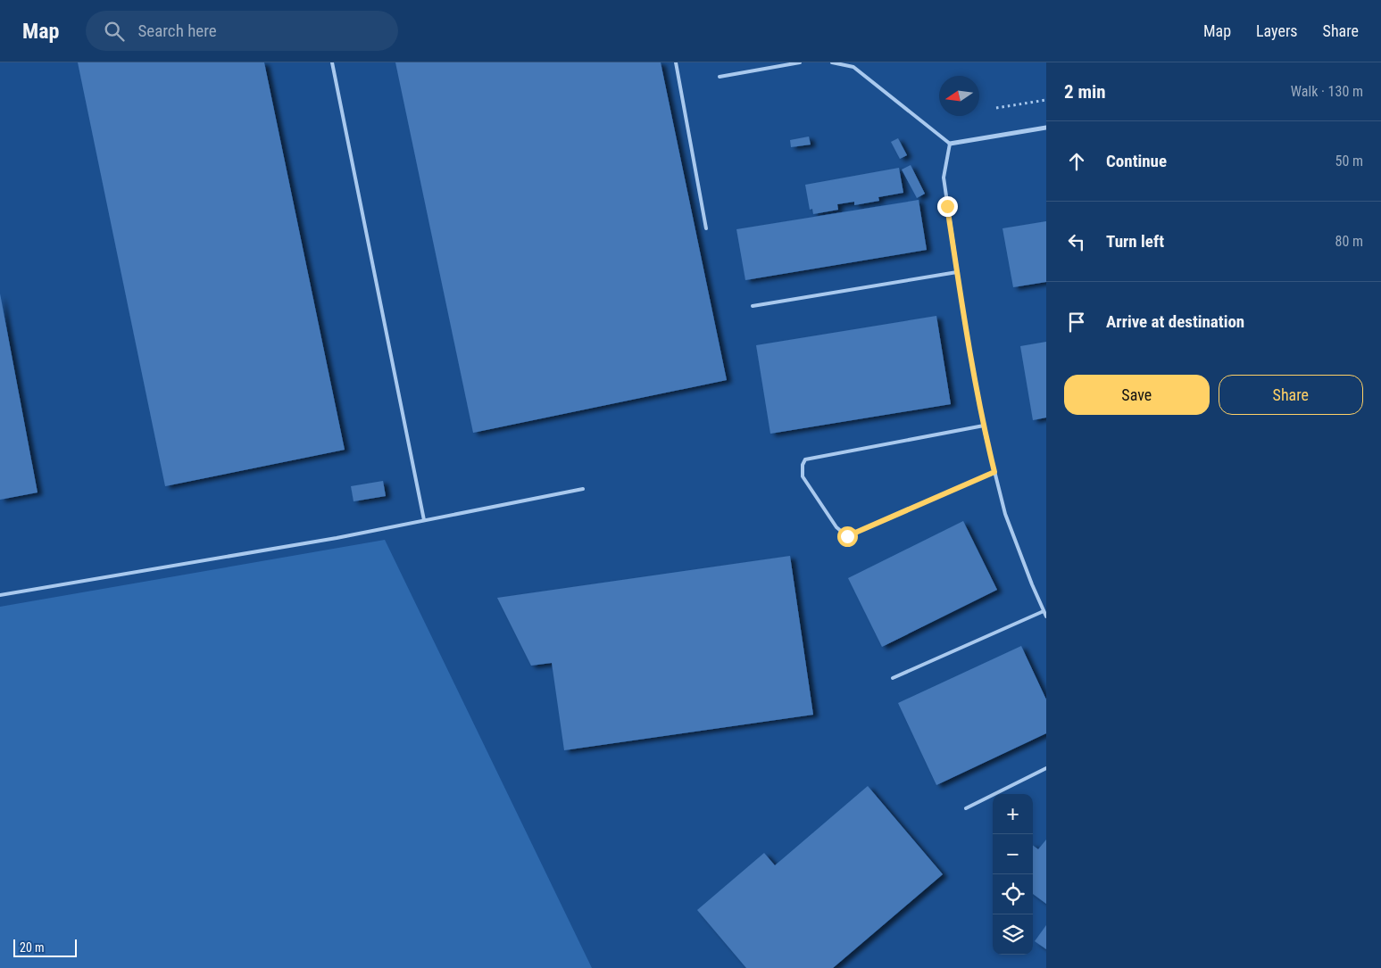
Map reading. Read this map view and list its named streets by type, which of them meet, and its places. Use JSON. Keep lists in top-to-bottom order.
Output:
{
  "scale_bar": "20 m",
  "north": "left",
  "page": {
    "header": "Map",
    "search": "Search here",
    "nav": ["Map", "Layers", "Share"],
    "heading": ["2 min", "Walk · 130 m"],
    "list": [
      ["Continue", "50 m"],
      ["Turn left", "80 m"],
      "Arrive at destination"
    ],
    "buttons": ["Save", "Share"],
    "map_buttons": ["+", "−"],
    "scale": "20 m"
  }
}
